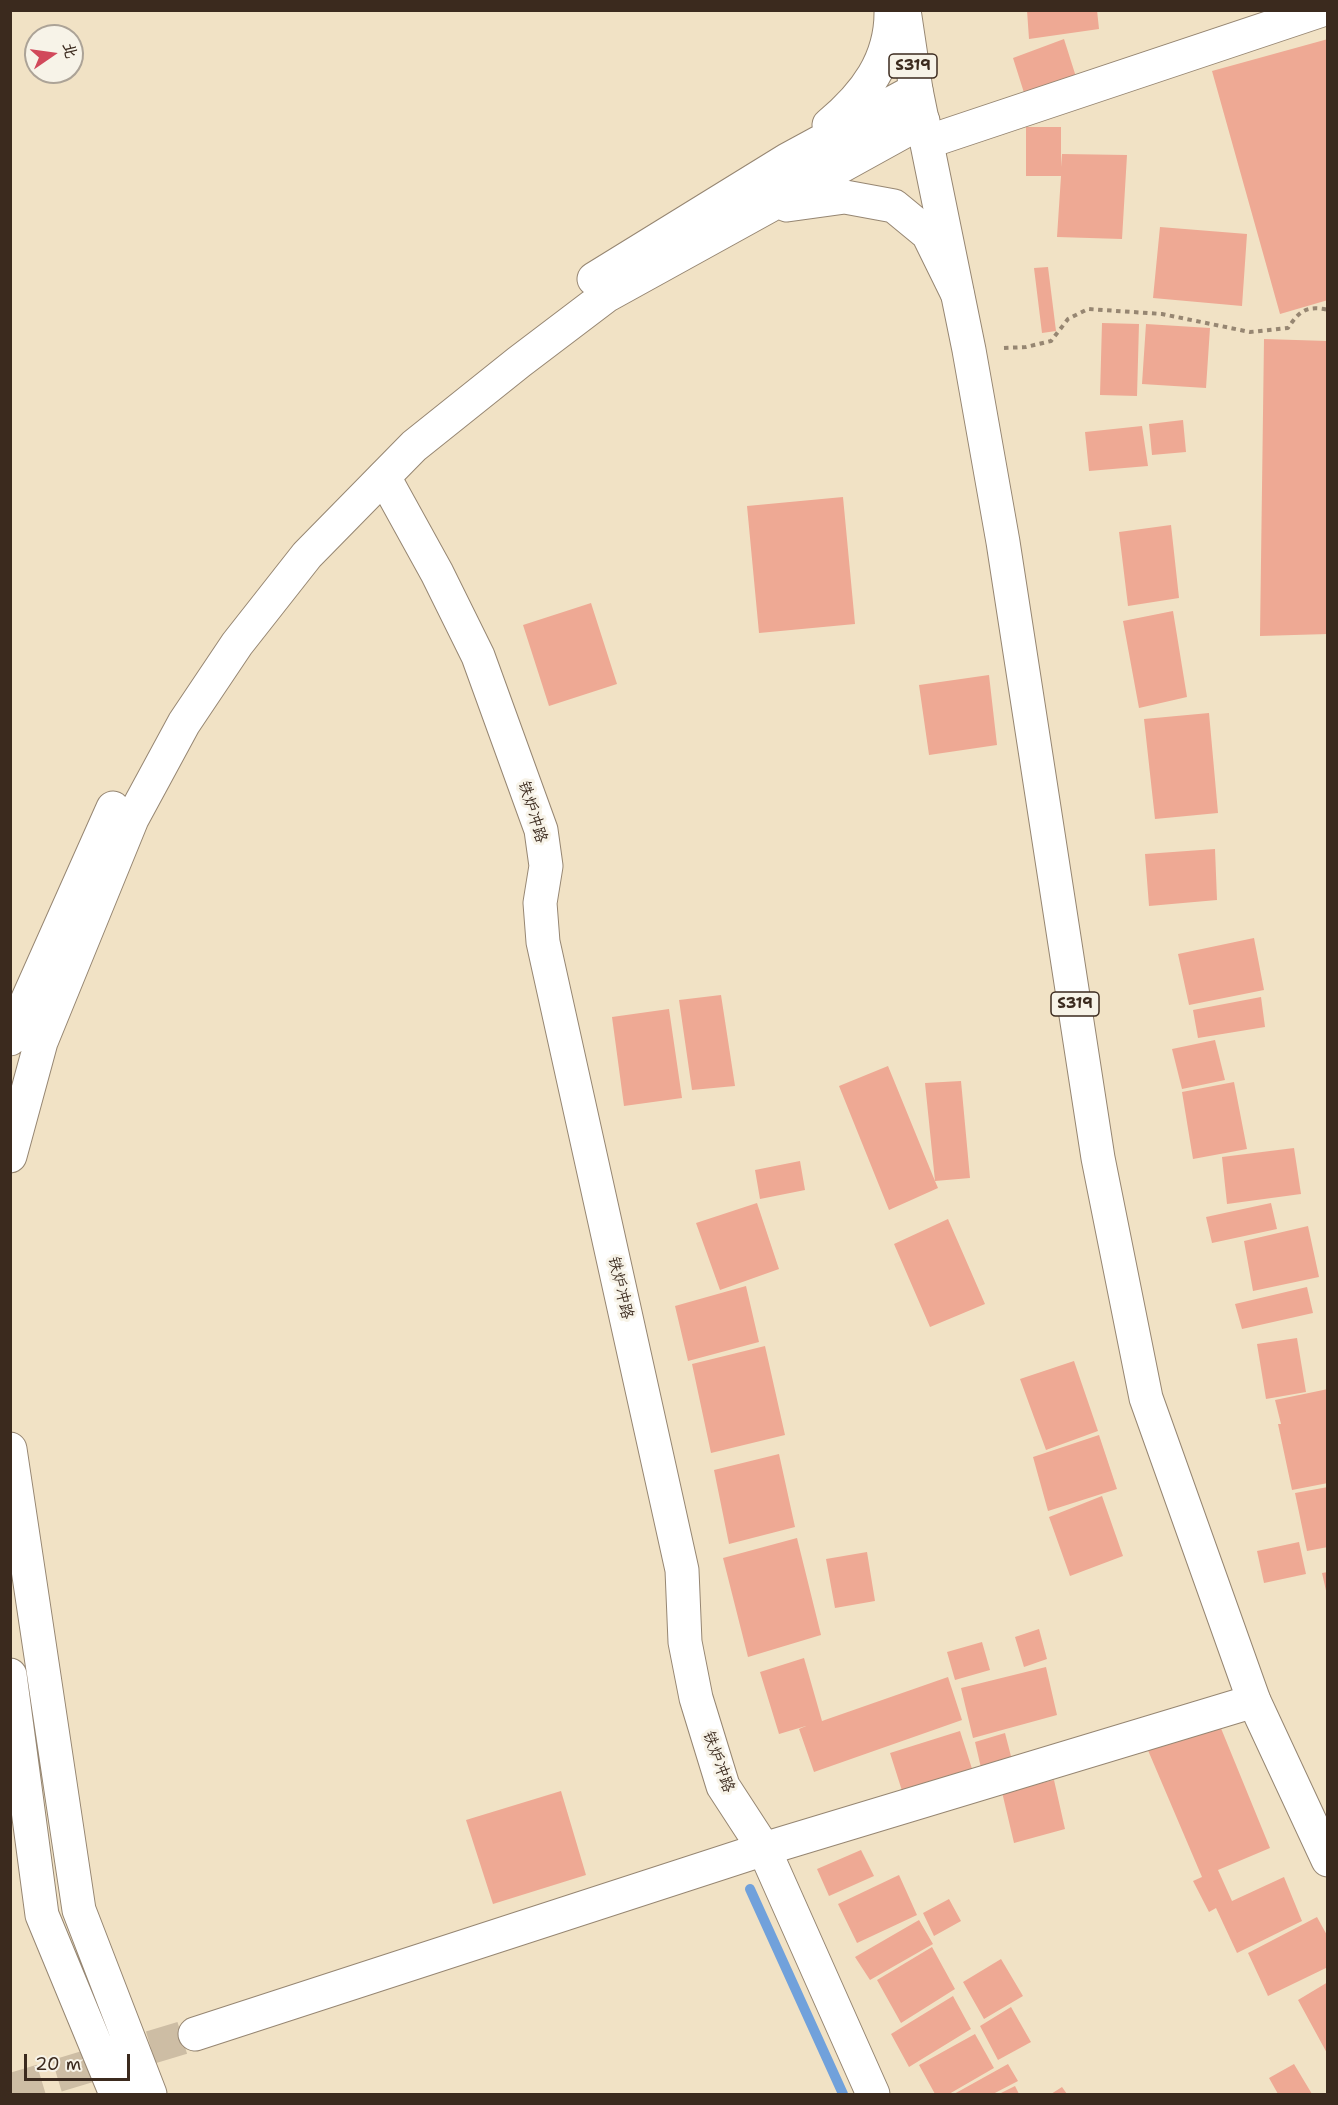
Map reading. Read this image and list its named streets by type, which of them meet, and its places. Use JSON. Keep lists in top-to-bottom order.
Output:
{
  "streets": {
    "main road": ["S319", "铁炉冲路"]
  },
  "scale_bar": "20 m",
  "north": "right"
}
